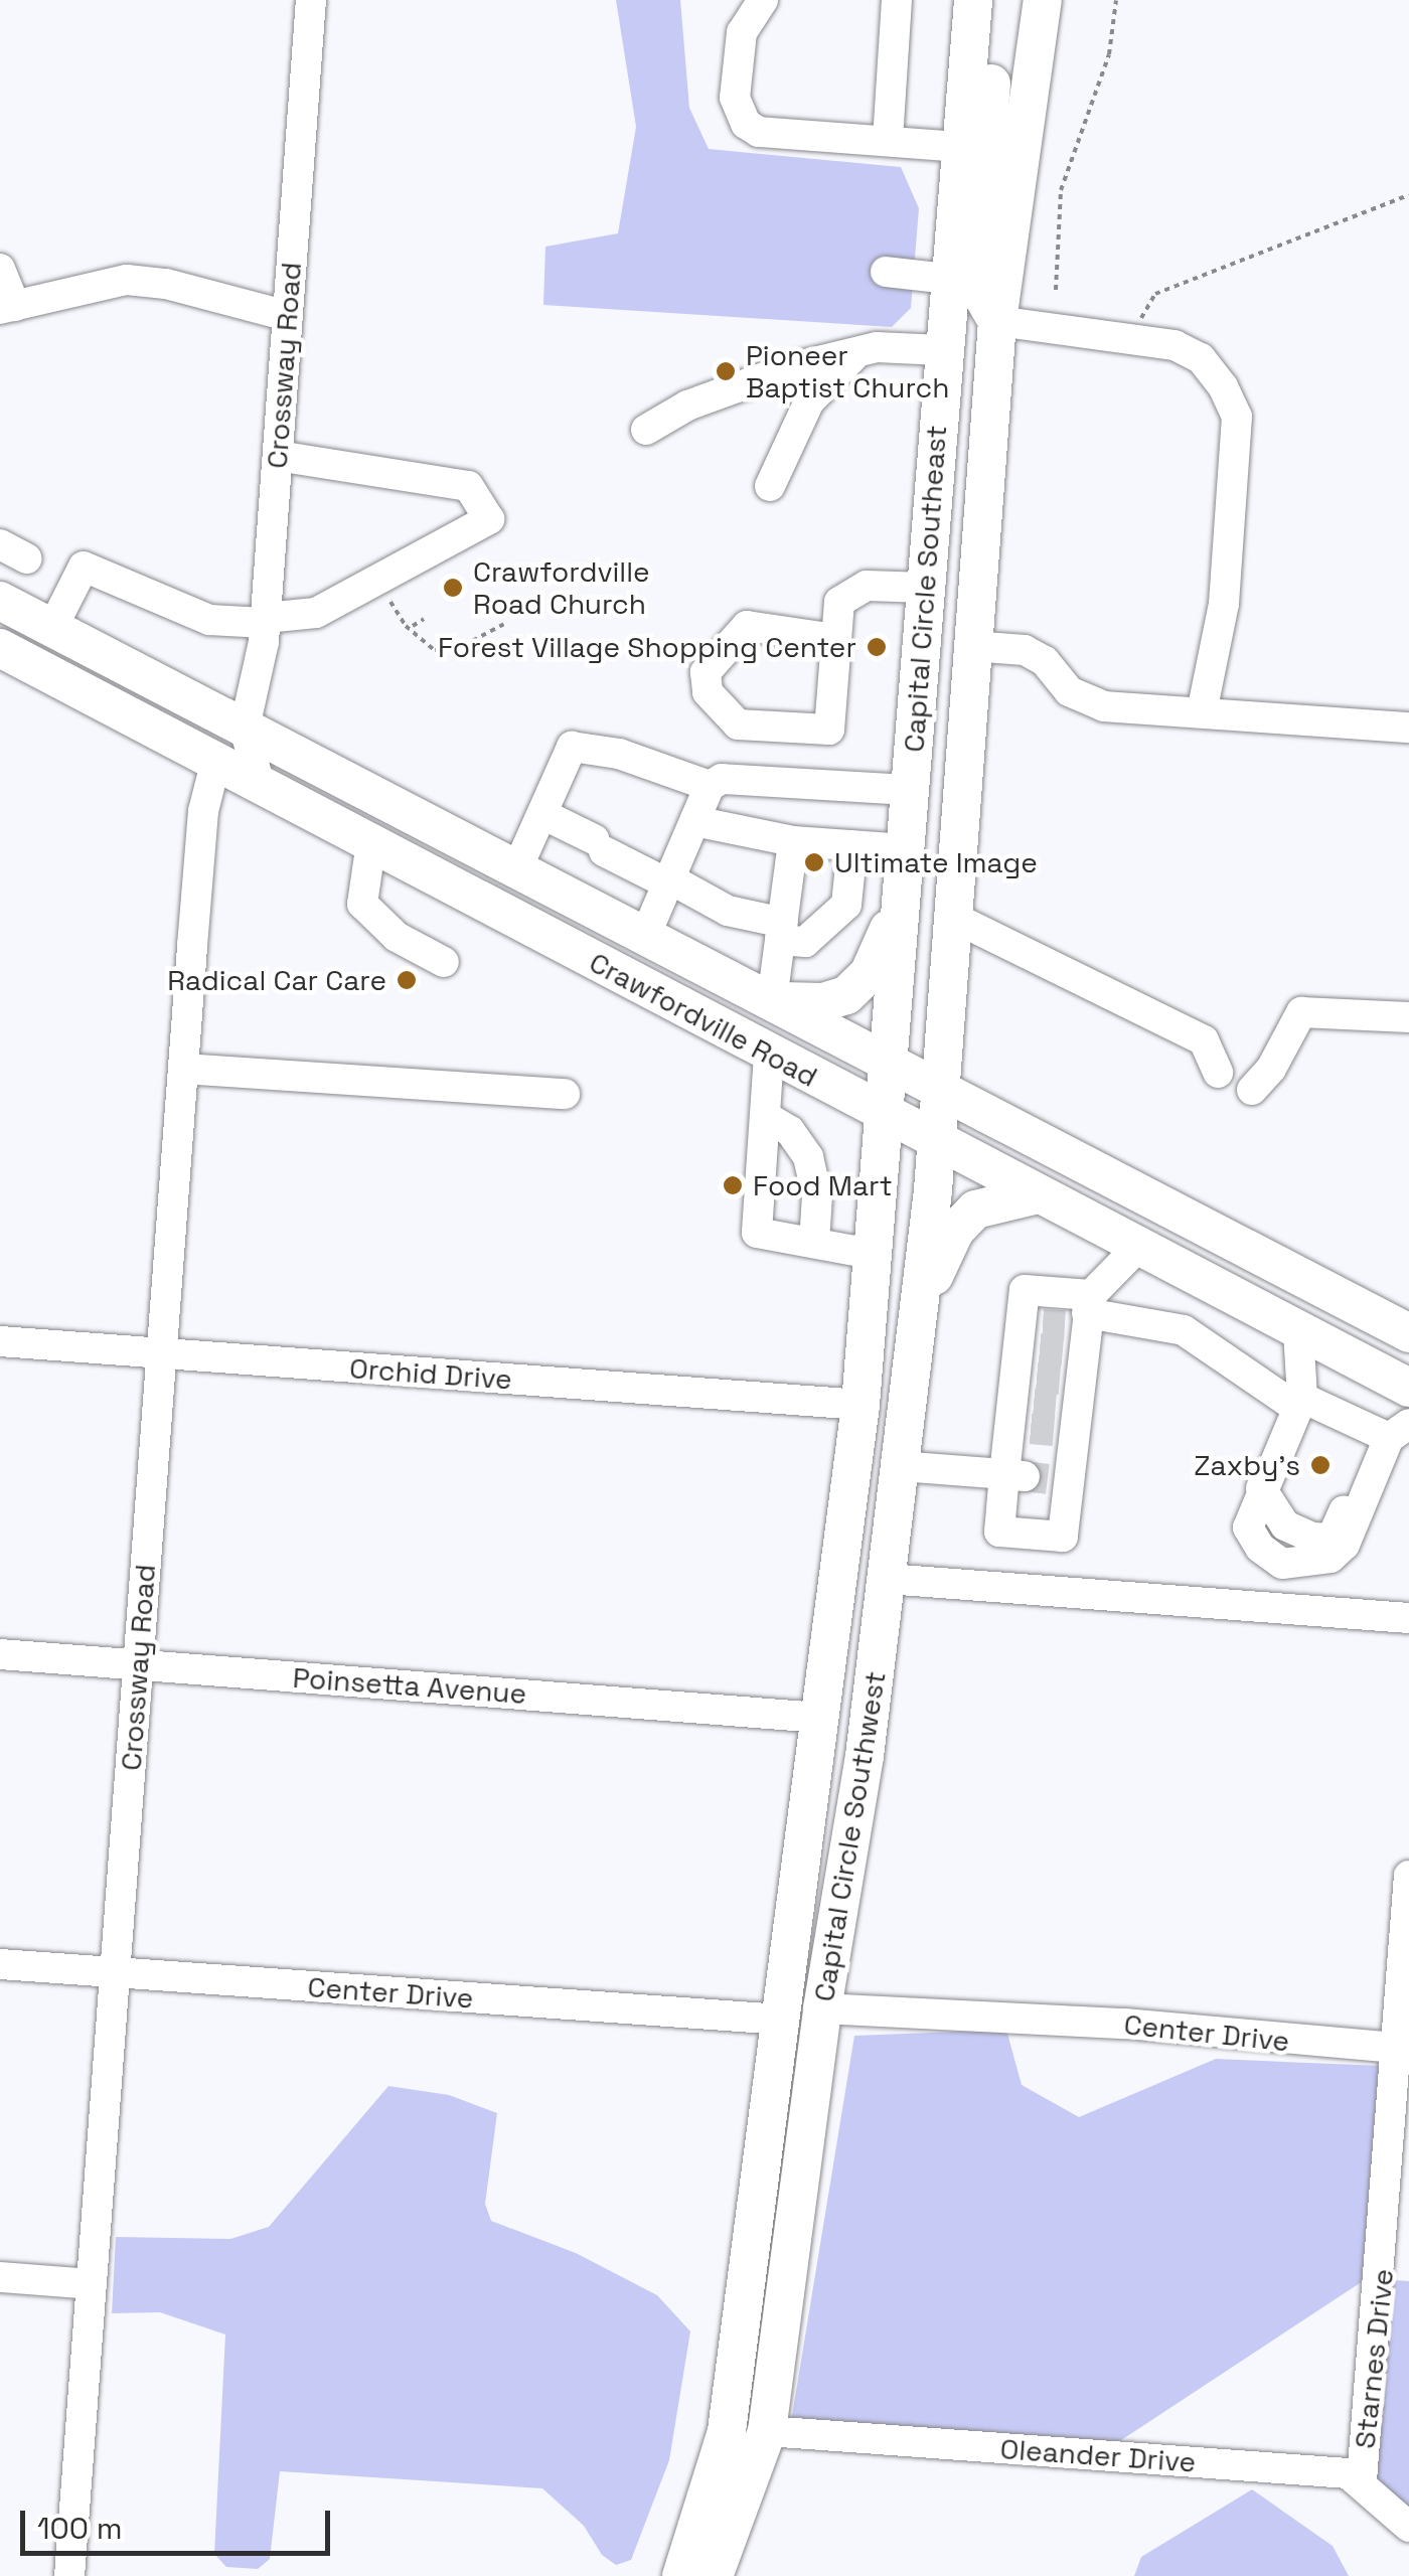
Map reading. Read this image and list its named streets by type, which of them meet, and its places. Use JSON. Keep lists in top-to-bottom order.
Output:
{
  "streets": {
    "main road": ["Capital Circle Southeast", "Crawfordville Road", "Capital Circle Southwest"],
    "street": [
      "Crossway Road",
      "Orchid Drive",
      "Poinsetta Avenue",
      "Center Drive",
      "Starnes Drive",
      "Oleander Drive"
    ]
  },
  "crossings": [
    ["Crossway Road", "Crawfordville Road"],
    ["Crossway Road", "Orchid Drive"],
    ["Crossway Road", "Poinsetta Avenue"],
    ["Crossway Road", "Center Drive"],
    ["Capital Circle Southeast", "Crawfordville Road"],
    ["Capital Circle Southeast", "Capital Circle Southwest"],
    ["Crawfordville Road", "Capital Circle Southwest"],
    ["Orchid Drive", "Capital Circle Southwest"],
    ["Poinsetta Avenue", "Capital Circle Southwest"],
    ["Capital Circle Southwest", "Center Drive"],
    ["Capital Circle Southwest", "Oleander Drive"],
    ["Center Drive", "Starnes Drive"],
    ["Starnes Drive", "Oleander Drive"]
  ],
  "places": [
    "Pioneer Baptist Church",
    "Crawfordville Road Church",
    "Forest Village Shopping Center",
    "Ultimate Image",
    "Radical Car Care",
    "Food Mart",
    "Zaxby's"
  ],
  "scale_bar": "100 m"
}
